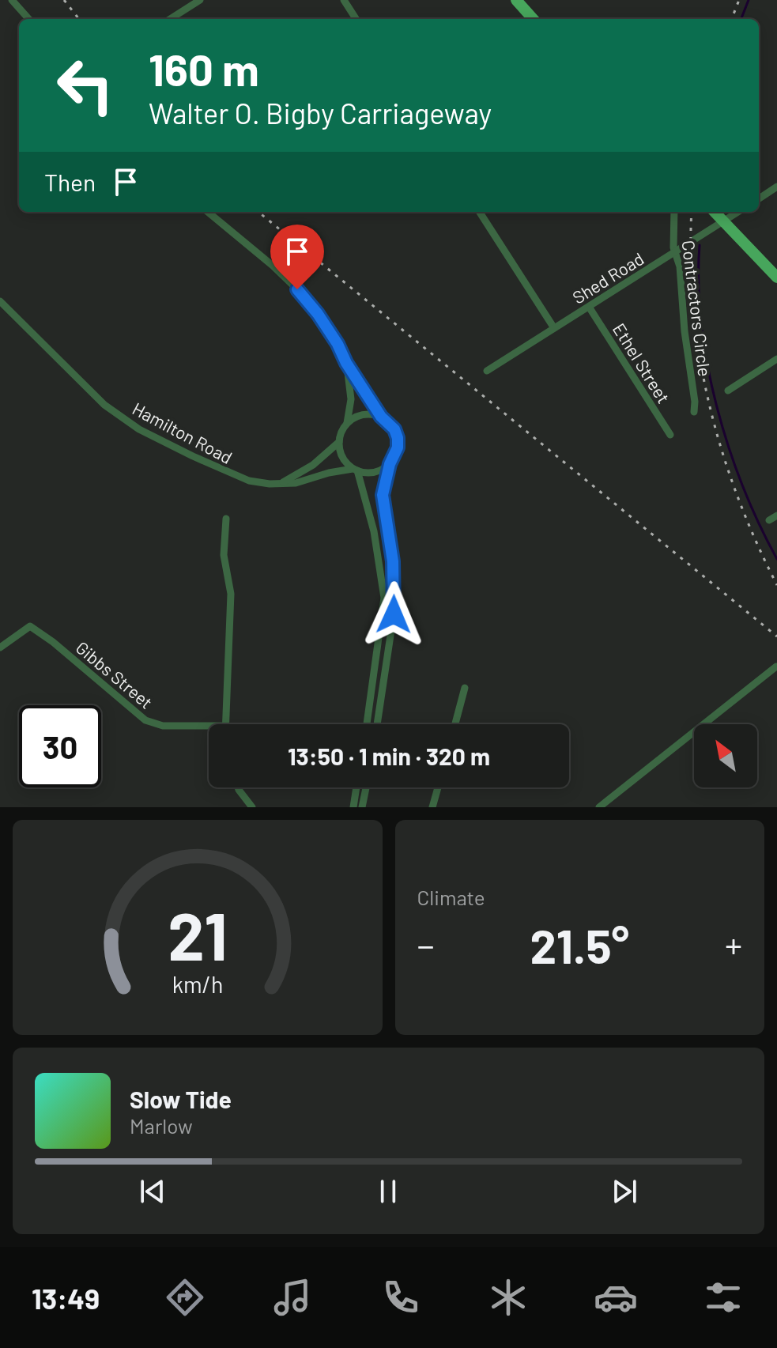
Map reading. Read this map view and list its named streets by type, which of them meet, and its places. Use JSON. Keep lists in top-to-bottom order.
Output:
{
  "streets": {
    "street": [
      "Shed Road",
      "Contractors Circle",
      "Ethel Street",
      "Hamilton Road",
      "Gibbs Street"
    ]
  },
  "crossings": [
    ["Shed Road", "Contractors Circle"],
    ["Shed Road", "Ethel Street"]
  ],
  "north": "top left",
  "page": {
    "turn": ["160 m", "Walter O. Bigby Carriageway"],
    "then": "Then",
    "limit": "30",
    "trip": "13:50 · 1 min · 320 m",
    "tile": "Climate",
    "heat": ["−", "21.5°", "+"],
    "song": ["Slow Tide", "Marlow"],
    "tabs": "13:49",
    "gauge": ["21", "km/h"]
  }
}
